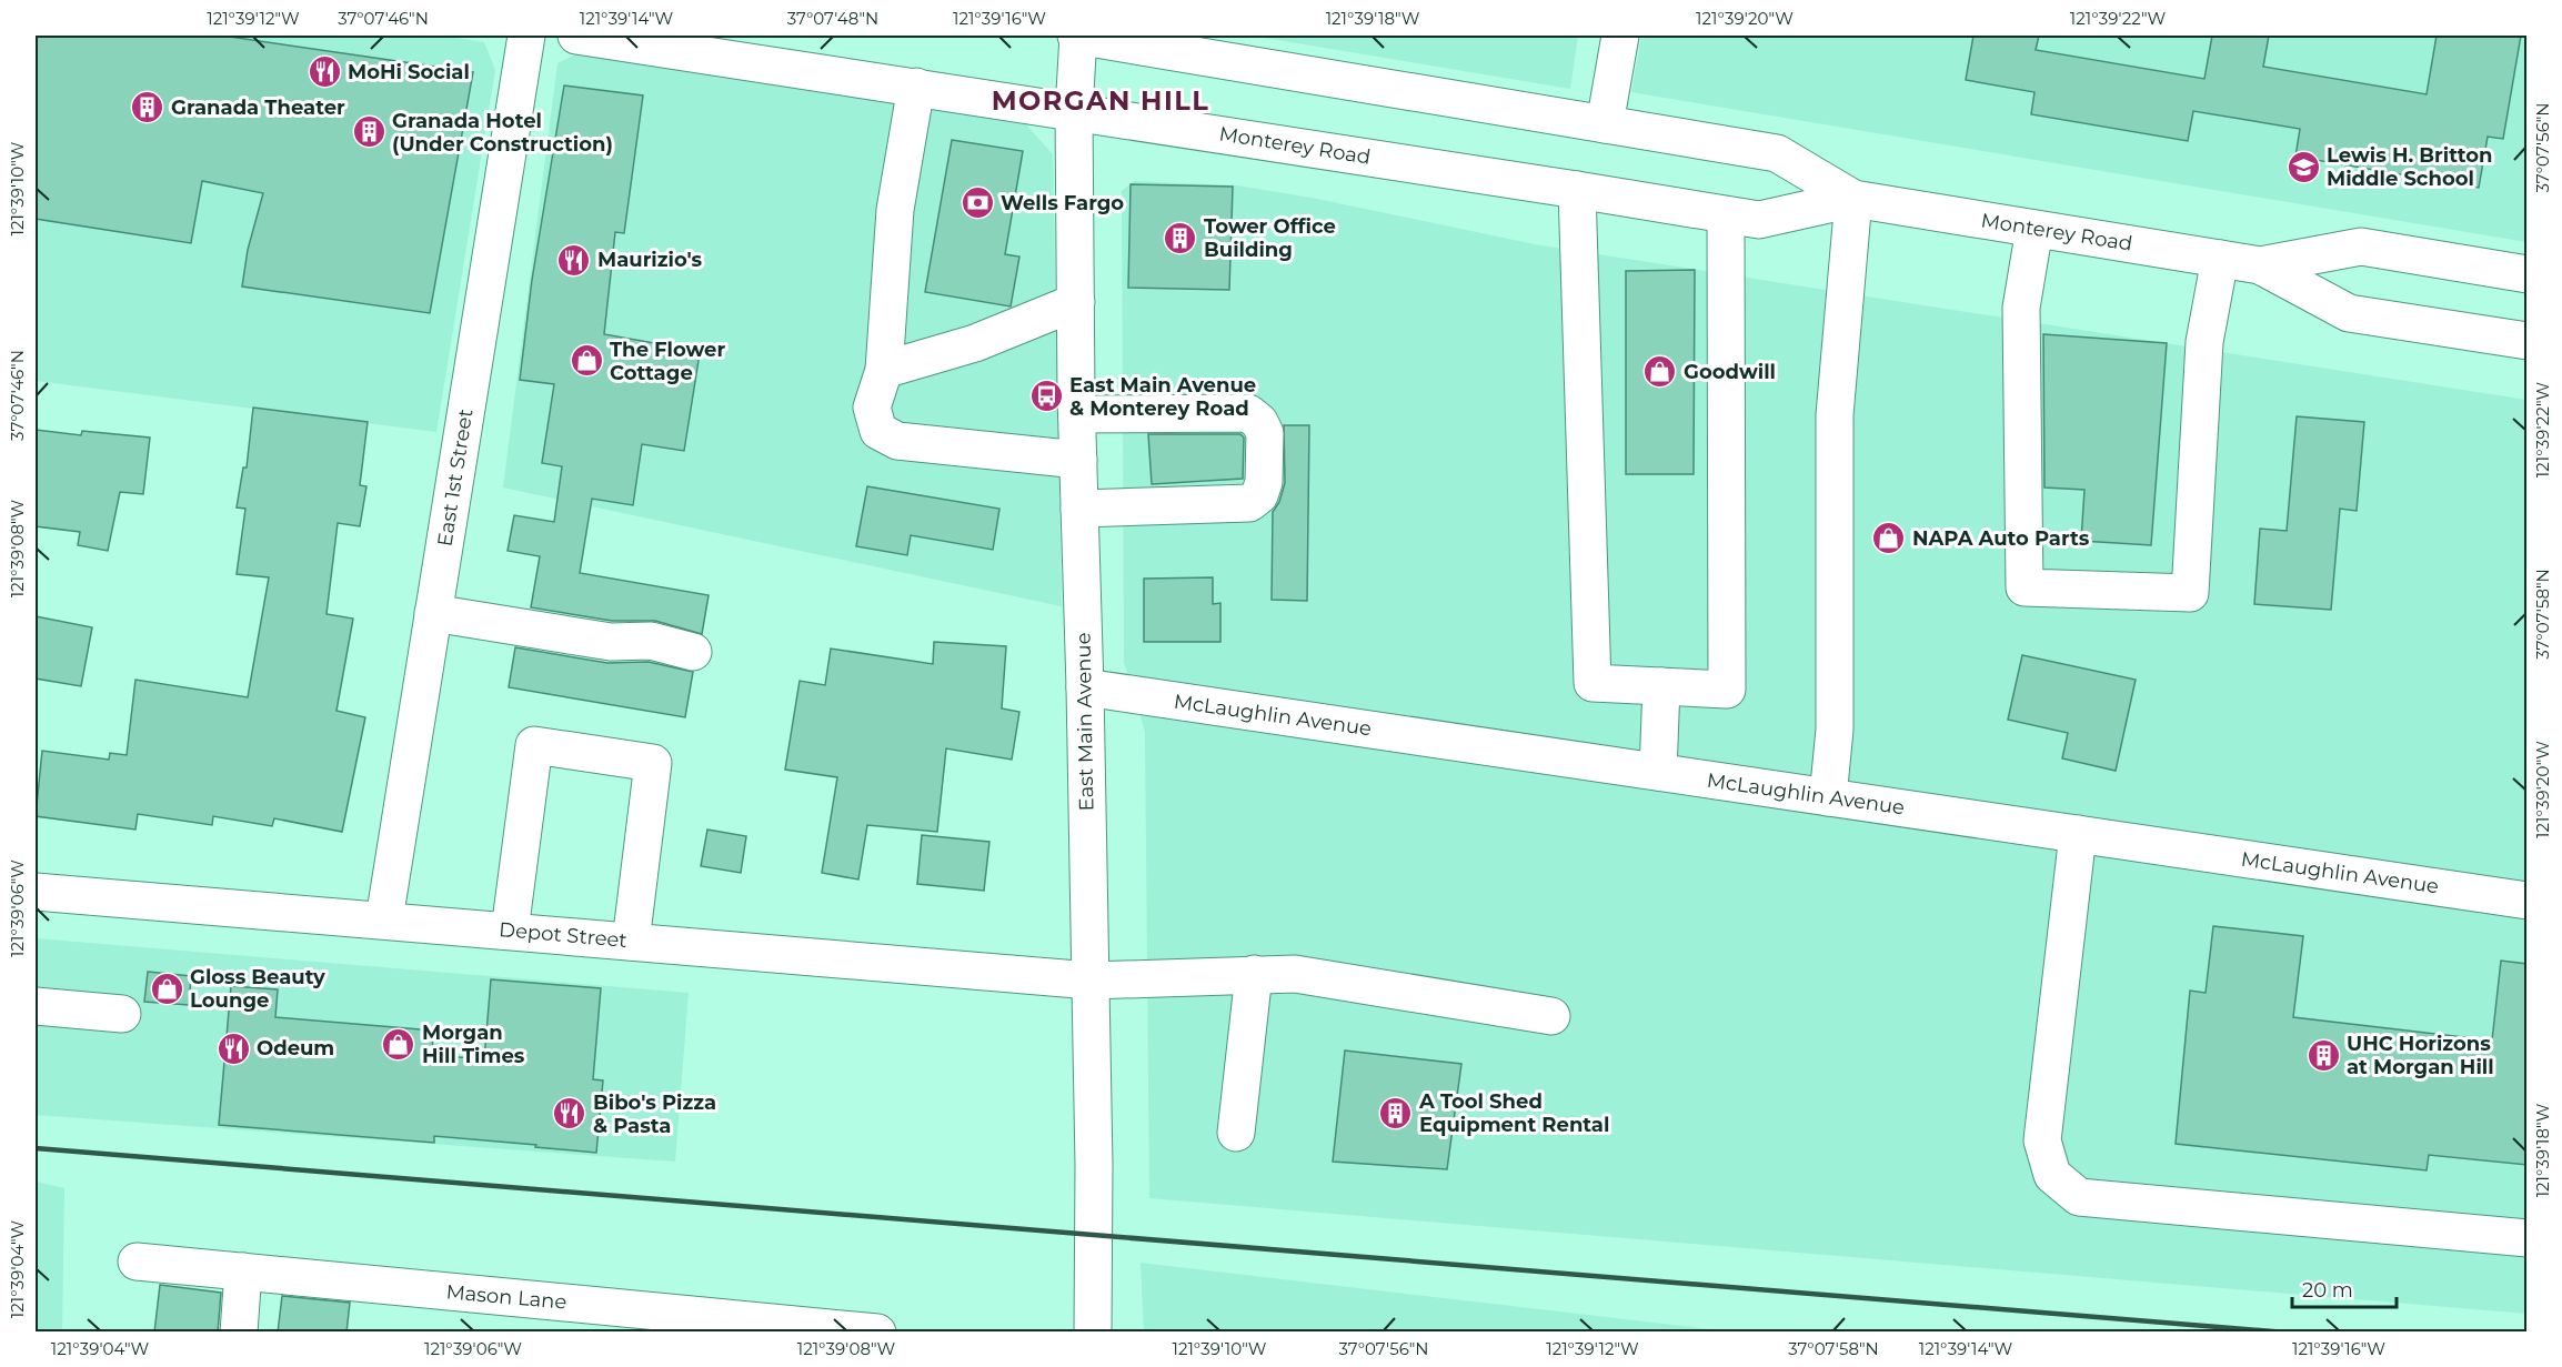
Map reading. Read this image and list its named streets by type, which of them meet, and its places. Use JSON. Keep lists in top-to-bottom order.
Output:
{
  "streets": {
    "main road": [
      "Monterey Road",
      "East 1st Street",
      "McLaughlin Avenue",
      "East Main Avenue",
      "Depot Street",
      "Mason Lane"
    ]
  },
  "crossings": [
    ["Monterey Road", "East Main Avenue"],
    ["East 1st Street", "Depot Street"],
    ["McLaughlin Avenue", "East Main Avenue"],
    ["East Main Avenue", "Depot Street"]
  ],
  "districts": ["MORGAN HILL"],
  "places": {
    "restaurant": [
      "MoHi Social",
      "Maurizio's",
      "Odeum",
      "Bibo's Pizza & Pasta"
    ],
    "building": [
      "Granada Theater",
      "Granada Hotel (Under Construction)",
      "Tower Office Building",
      "UHC Horizons at Morgan Hill",
      "A Tool Shed Equipment Rental"
    ],
    "school or university": ["Lewis H. Britton Middle School"],
    "bank": ["Wells Fargo"],
    "shop": [
      "The Flower Cottage",
      "Goodwill",
      "NAPA Auto Parts",
      "Gloss Beauty Lounge",
      "Morgan Hill Times"
    ],
    "bus stop": ["East Main Avenue & Monterey Road"]
  },
  "scale_bar": "20 m",
  "coordinates": [
    "121°39'12\"W",
    "37°07'46\"N",
    "121°39'14\"W",
    "37°07'48\"N",
    "121°39'16\"W",
    "121°39'18\"W",
    "121°39'20\"W",
    "121°39'22\"W",
    "37°07'56\"N",
    "121°39'10\"W",
    "121°39'08\"W",
    "37°07'58\"N",
    "121°39'06\"W",
    "121°39'04\"W"
  ]
}
